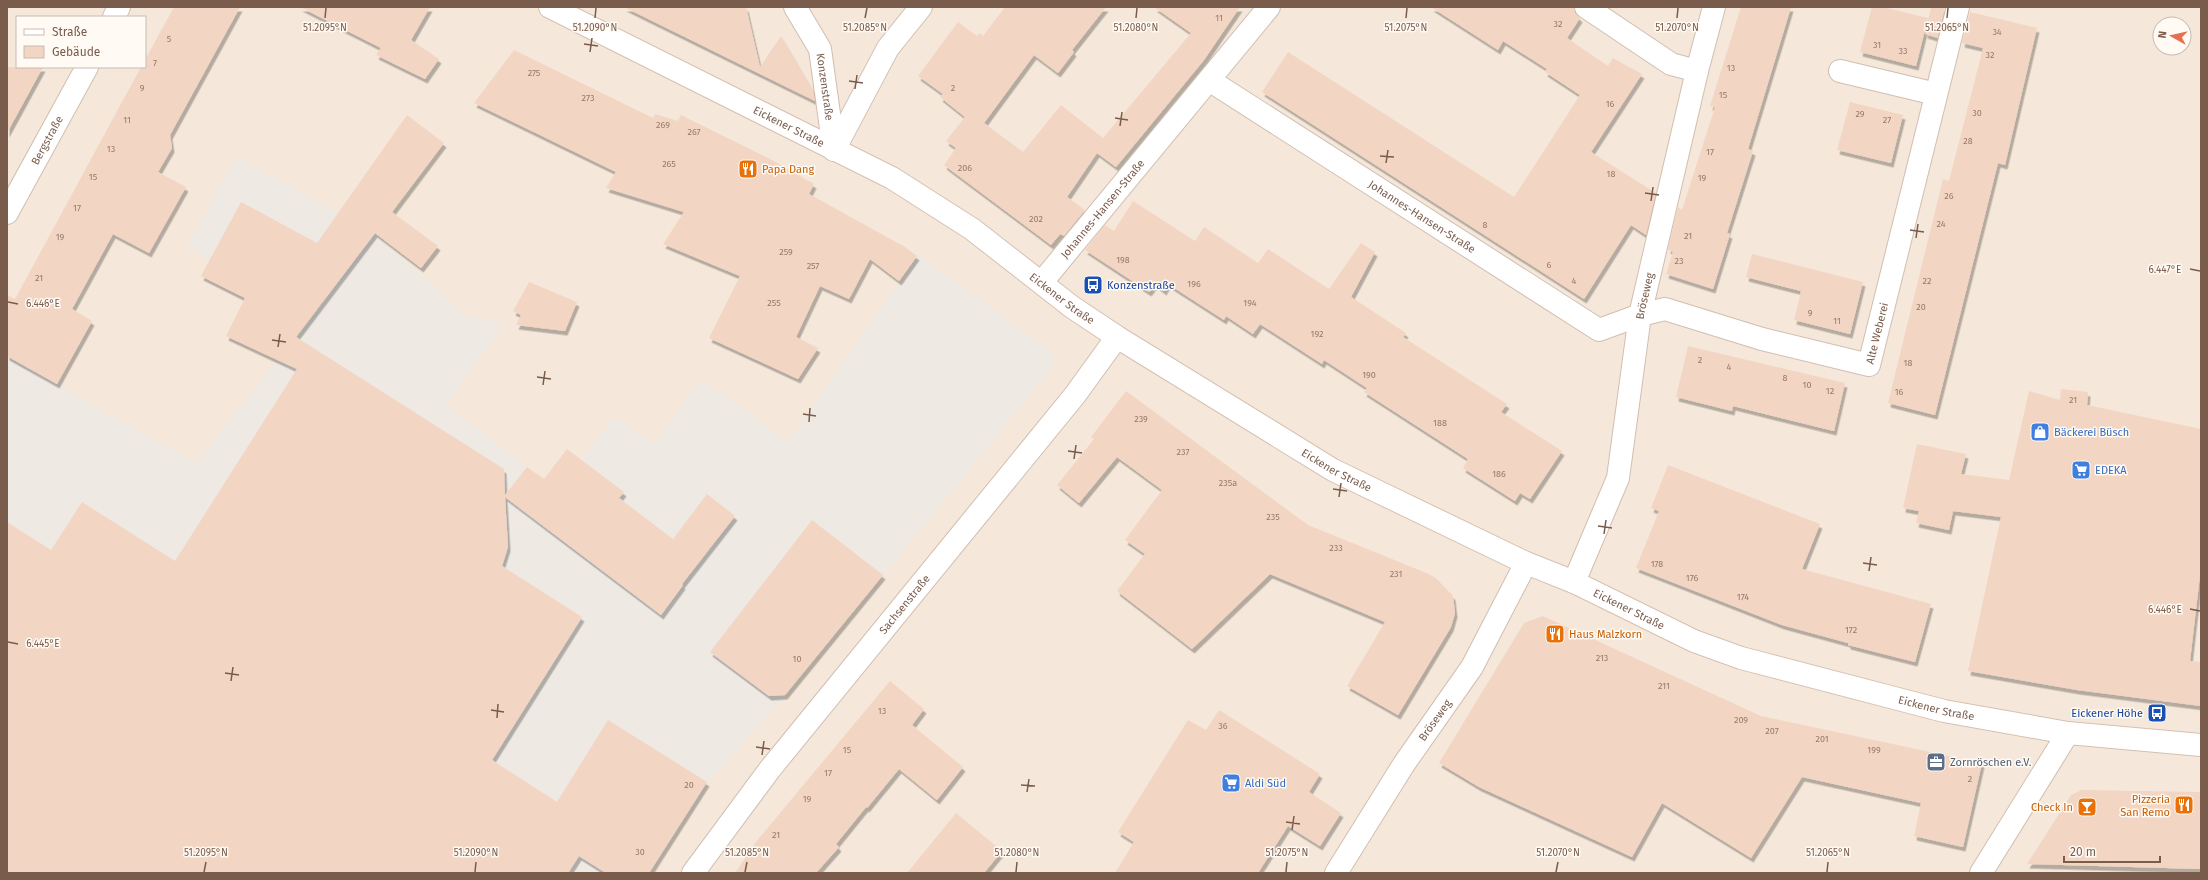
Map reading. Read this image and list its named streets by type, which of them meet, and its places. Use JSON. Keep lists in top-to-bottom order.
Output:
{
  "streets": {
    "street": [
      "Konzenstraße",
      "Eickener Straße",
      "Bergstraße",
      "Johannes-Hansen-Straße",
      "Bröseweg",
      "Alte Weberei",
      "Sachsenstraße"
    ]
  },
  "crossings": [
    ["Konzenstraße", "Eickener Straße"],
    ["Eickener Straße", "Johannes-Hansen-Straße"],
    ["Eickener Straße", "Bröseweg"],
    ["Eickener Straße", "Sachsenstraße"],
    ["Johannes-Hansen-Straße", "Bröseweg"],
    ["Johannes-Hansen-Straße", "Alte Weberei"],
    ["Bröseweg", "Alte Weberei"]
  ],
  "places": {
    "restaurant": ["Papa Dang", "Haus Malzkorn", "Pizzeria San Remo"],
    "bus stop": ["Konzenstraße", "Eickener Höhe"],
    "shop": ["Bäckerei Büsch"],
    "supermarket": ["EDEKA", "Aldi Süd"],
    "office": ["Zornröschen e.V."],
    "bar": ["Check In"]
  },
  "house_numbers": [
    "11",
    "32",
    "34",
    "5",
    "31",
    "33",
    "32",
    "7",
    "13",
    "275",
    "9",
    "2",
    "15",
    "273",
    "16",
    "30",
    "29",
    "11",
    "27",
    "269",
    "267",
    "28",
    "13",
    "17",
    "265",
    "206",
    "18",
    "15",
    "19",
    "26",
    "17",
    "202",
    "24",
    "8",
    "21",
    "19",
    "259",
    "198",
    "23",
    "6",
    "257",
    "21",
    "4",
    "22",
    "196",
    "255",
    "194",
    "20",
    "9",
    "11",
    "192",
    "2",
    "18",
    "4",
    "190",
    "8",
    "10",
    "12",
    "16",
    "21",
    "239",
    "188",
    "237",
    "186",
    "235a",
    "235",
    "233",
    "178",
    "231",
    "176",
    "174",
    "172",
    "213",
    "10",
    "211",
    "13",
    "209",
    "36",
    "207",
    "201",
    "15",
    "199",
    "17",
    "2",
    "20",
    "19",
    "21",
    "30"
  ],
  "legend": ["Straße", "Gebäude"],
  "scale_bar": "20 m",
  "north": "left",
  "coordinates": [
    "51.2095°N",
    "51.2090°N",
    "51.2085°N",
    "51.2080°N",
    "51.2075°N",
    "51.2070°N",
    "51.2065°N",
    "6.447°E",
    "6.446°E",
    "6.445°E"
  ]
}
